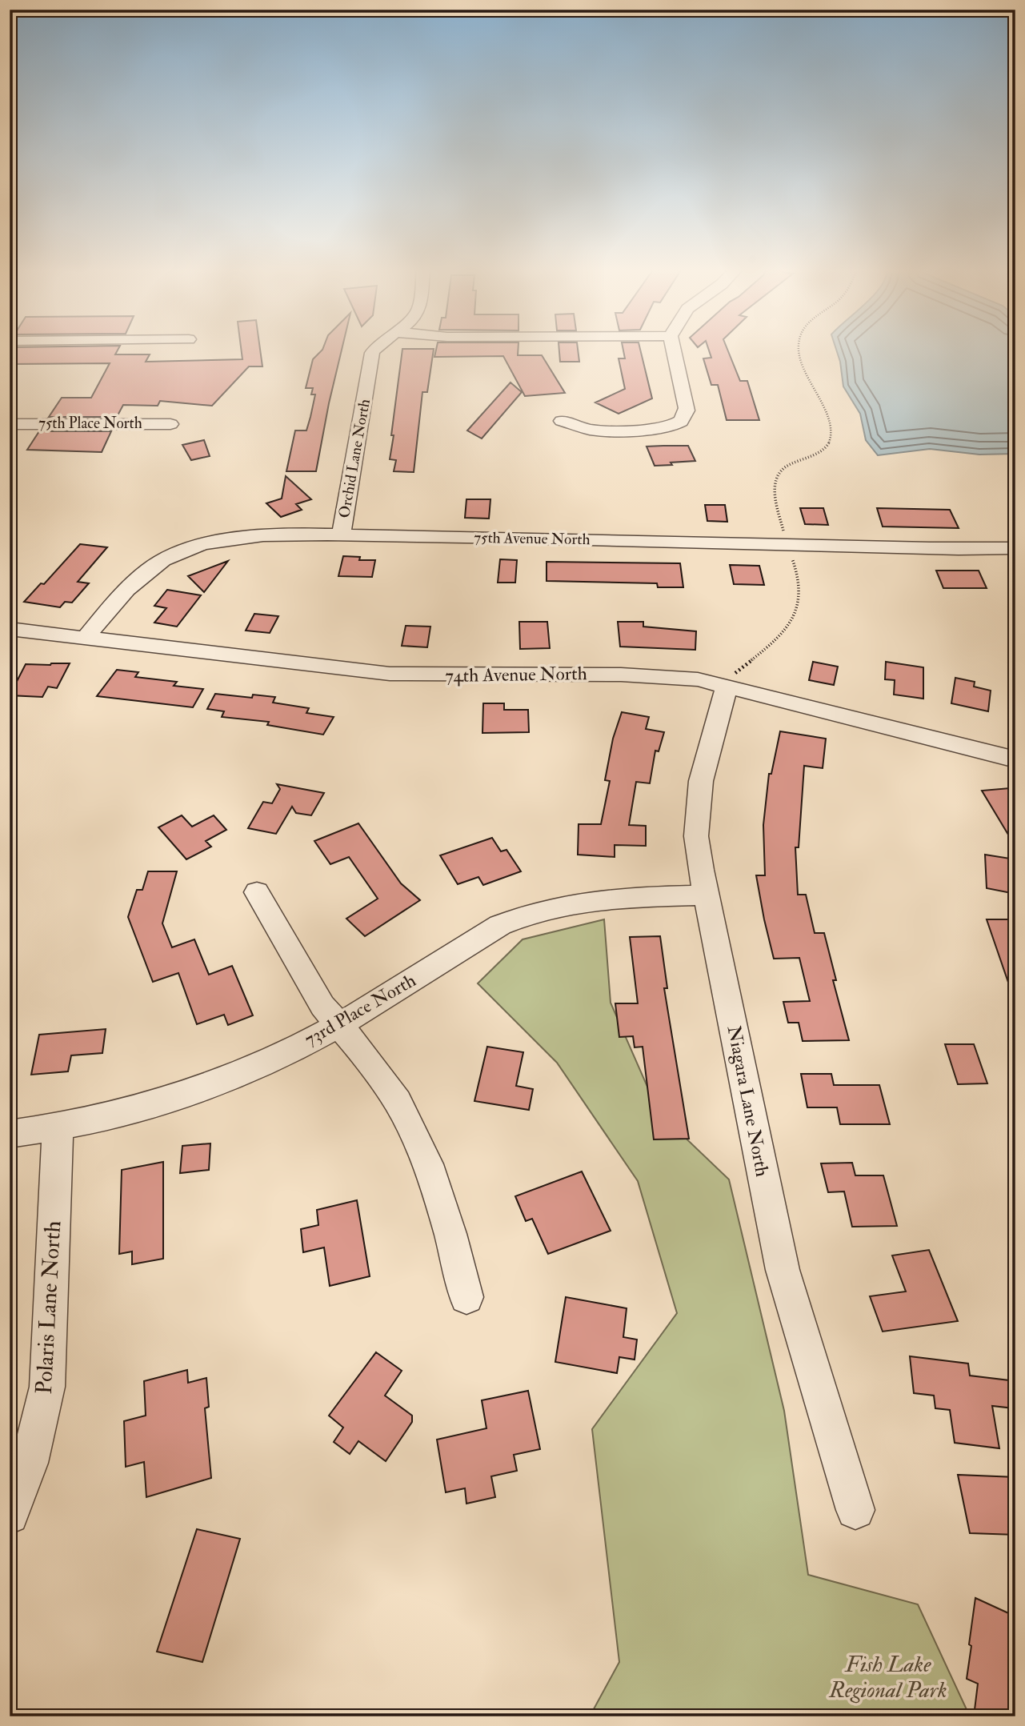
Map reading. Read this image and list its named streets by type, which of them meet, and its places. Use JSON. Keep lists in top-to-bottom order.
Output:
{
  "streets": {
    "street": [
      "75th Place North",
      "Orchid Lane North",
      "75th Avenue North",
      "74th Avenue North",
      "73rd Place North",
      "Niagara Lane North",
      "Polaris Lane North"
    ]
  },
  "crossings": [
    ["Orchid Lane North", "75th Avenue North"],
    ["75th Avenue North", "74th Avenue North"],
    ["74th Avenue North", "Niagara Lane North"],
    ["73rd Place North", "Niagara Lane North"],
    ["73rd Place North", "Polaris Lane North"]
  ],
  "parks": ["Fish Lake Regional Park"]
}
